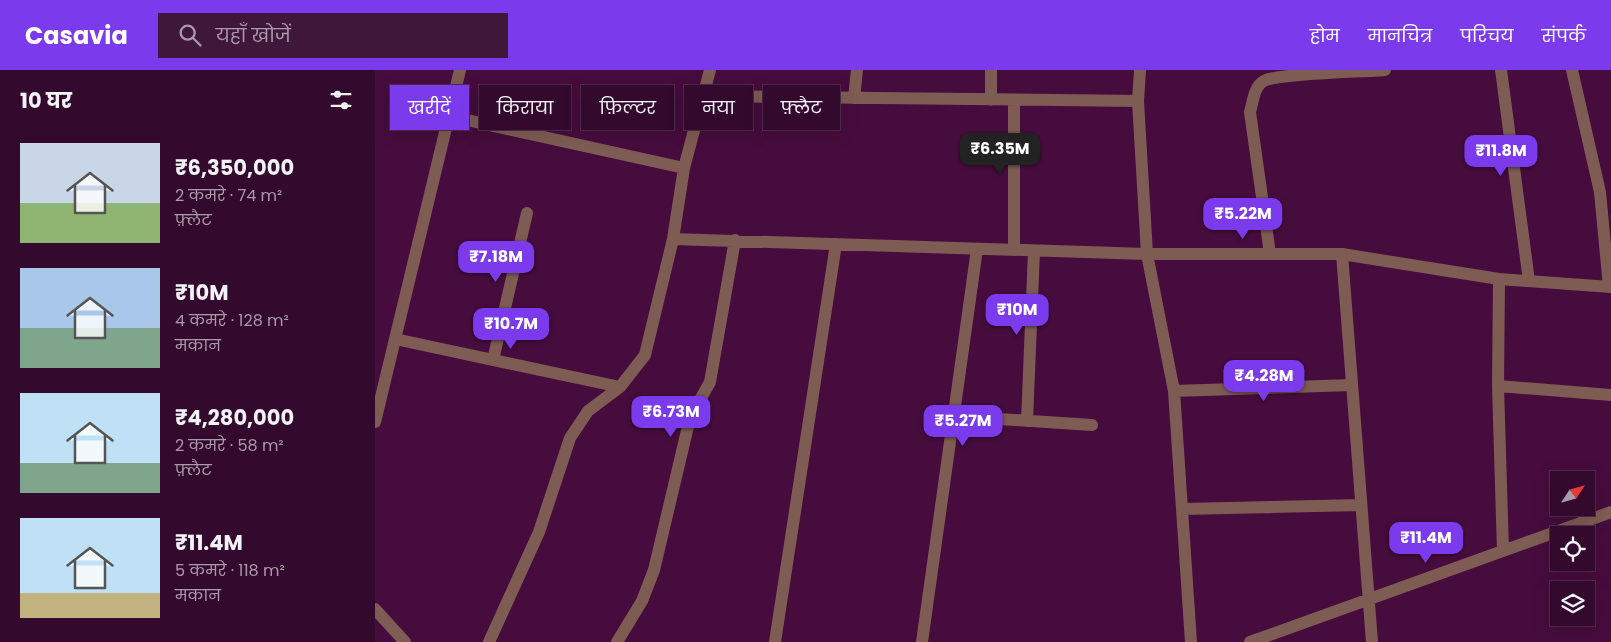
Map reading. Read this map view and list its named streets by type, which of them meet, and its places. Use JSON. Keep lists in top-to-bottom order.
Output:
{
  "north": "top right",
  "page": {
    "header": "Casavia",
    "search": "यहाँ खोजें",
    "nav": [
      "होम",
      "मानचित्र",
      "परिचय",
      "संपर्क"
    ],
    "heading": "10 घर",
    "chip": [
      "खरीदें",
      "किराया",
      "फ़िल्टर",
      "नया",
      "फ़्लैट"
    ],
    "list": [
      {
        "name": "₹6,350,000",
        "note": "2 कमरे · 74 m² · फ़्लैट"
      },
      {
        "name": "₹10M",
        "note": "4 कमरे · 128 m² · मकान"
      },
      {
        "name": "₹4,280,000",
        "note": "2 कमरे · 58 m² · फ़्लैट"
      },
      {
        "name": "₹11.4M",
        "note": "5 कमरे · 118 m² · मकान"
      }
    ],
    "price": [
      "₹6.35M",
      "₹11.8M",
      "₹5.22M",
      "₹7.18M",
      "₹10M",
      "₹10.7M",
      "₹4.28M",
      "₹6.73M",
      "₹5.27M",
      "₹11.4M"
    ]
  }
}
